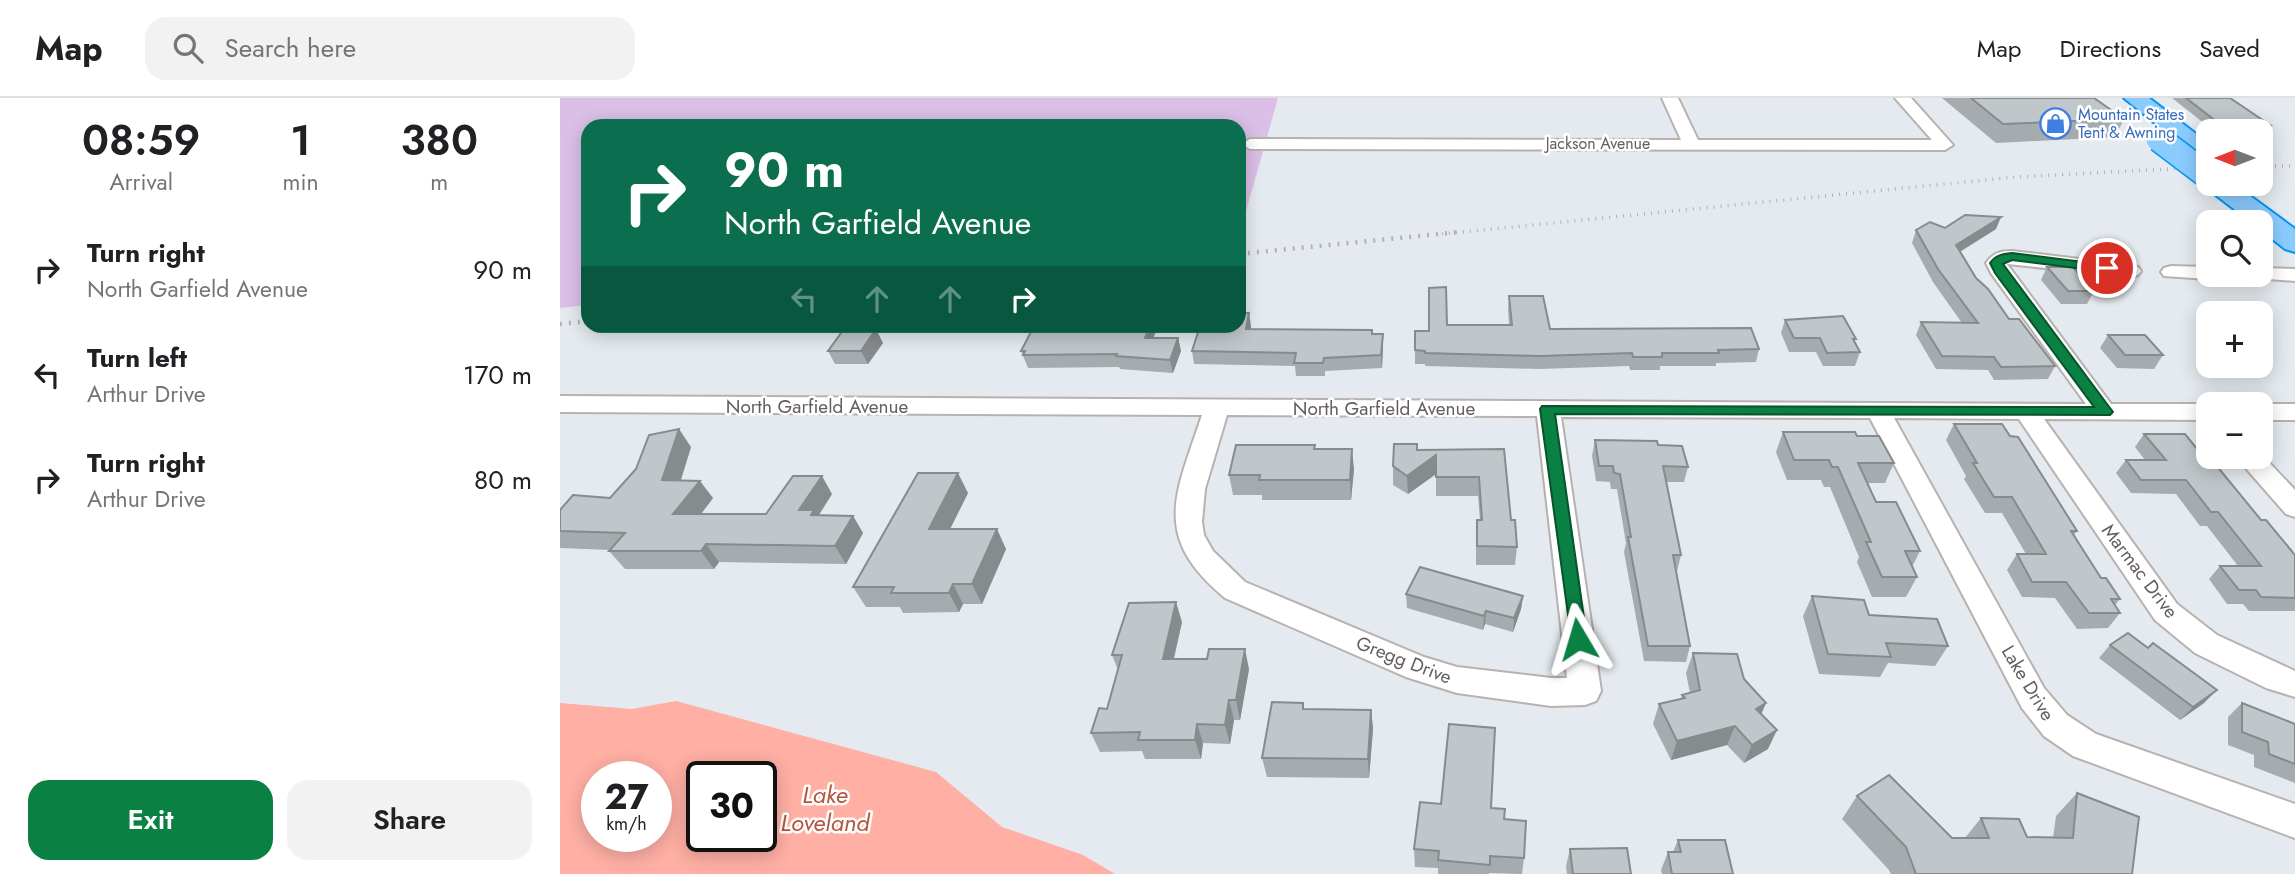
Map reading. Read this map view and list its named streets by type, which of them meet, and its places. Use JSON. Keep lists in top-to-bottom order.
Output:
{
  "streets": {
    "street": [
      "Jackson Avenue",
      "North Garfield Avenue",
      "Marmac Drive",
      "Gregg Drive",
      "Lake Drive"
    ]
  },
  "crossings": [
    ["North Garfield Avenue", "Marmac Drive"],
    ["North Garfield Avenue", "Gregg Drive"],
    ["North Garfield Avenue", "Lake Drive"]
  ],
  "water": ["Lake Loveland"],
  "places": {
    "shop": ["Mountain States Tent & Awning"]
  },
  "north": "left",
  "page": {
    "header": "Map",
    "search": "Search here",
    "nav": ["Map", "Directions", "Saved"],
    "eta": [
      "08:59",
      "Arrival",
      "1",
      "min",
      "380",
      "m"
    ],
    "map_buttons": ["+", "−"],
    "turn": ["90 m", "North Garfield Avenue"],
    "list": [
      {
        "name": "Turn right",
        "note": "North Garfield Avenue",
        "value": "90 m"
      },
      {
        "name": "Turn left",
        "note": "Arthur Drive",
        "value": "170 m"
      },
      {
        "name": "Turn right",
        "note": "Arthur Drive",
        "value": "80 m"
      }
    ],
    "speed": "27 km/h",
    "limit": "30",
    "buttons": ["Exit", "Share"]
  }
}
